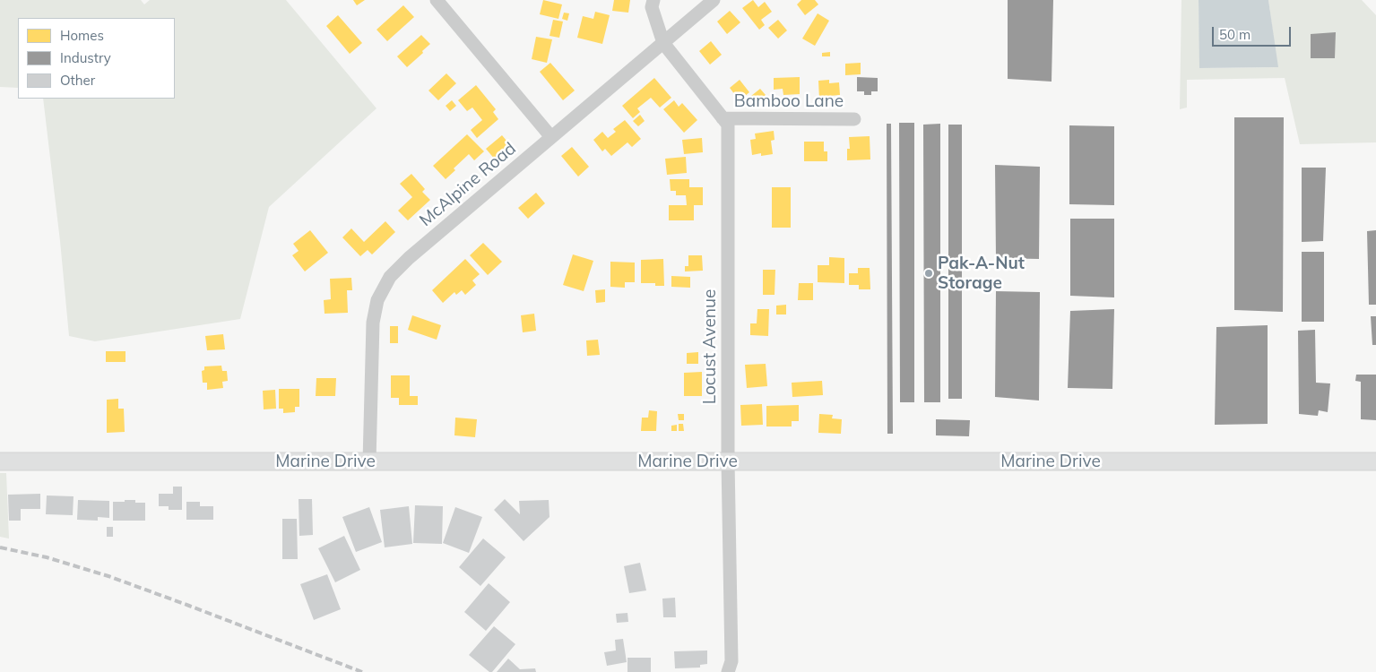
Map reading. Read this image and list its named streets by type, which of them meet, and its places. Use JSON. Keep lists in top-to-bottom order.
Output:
{
  "streets": {
    "main road": ["Marine Drive"],
    "street": ["Bamboo Lane", "McAlpine Road", "Locust Avenue"]
  },
  "crossings": [
    ["Bamboo Lane", "Locust Avenue"],
    ["McAlpine Road", "Locust Avenue"],
    ["McAlpine Road", "Marine Drive"],
    ["Locust Avenue", "Marine Drive"]
  ],
  "places": ["Pak-A-Nut Storage"],
  "legend": ["Homes", "Industry", "Other"],
  "scale_bar": "50 m"
}
